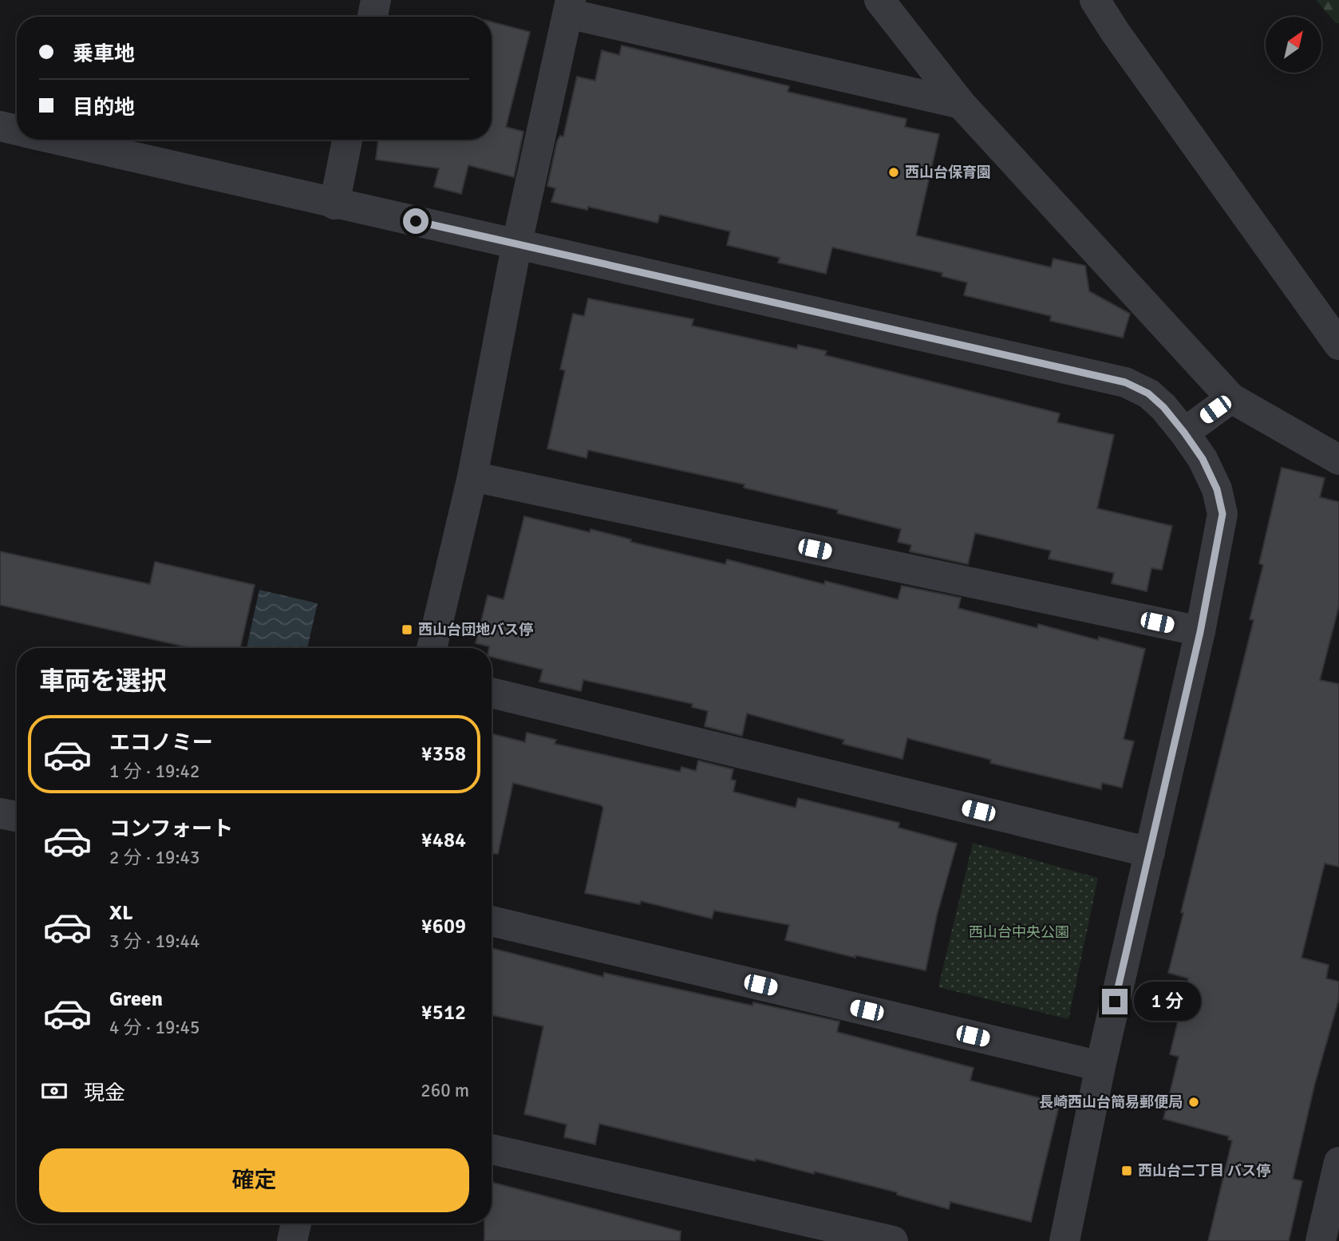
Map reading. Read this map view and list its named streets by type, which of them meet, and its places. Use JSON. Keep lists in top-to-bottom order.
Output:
{
  "parks": ["西山台中央公園"],
  "places": {
    "other": ["西山台保育園", "長崎西山台簡易郵便局"],
    "transit": ["西山台団地バス停", "西山台二丁目 バス停"]
  },
  "north": "top right",
  "page": {
    "banner": ["乗車地", "目的地"],
    "heading": "車両を選択",
    "list": [
      {
        "name": "エコノミー",
        "note": "1 分 · 19:42",
        "value": "¥358"
      },
      {
        "name": "コンフォート",
        "note": "2 分 · 19:43",
        "value": "¥484"
      },
      {
        "name": "XL",
        "note": "3 分 · 19:44",
        "value": "¥609"
      },
      {
        "name": "Green",
        "note": "4 分 · 19:45",
        "value": "¥512"
      }
    ],
    "bubble": "1 分",
    "pay": ["現金", "260 m"],
    "buttons": "確定"
  }
}
